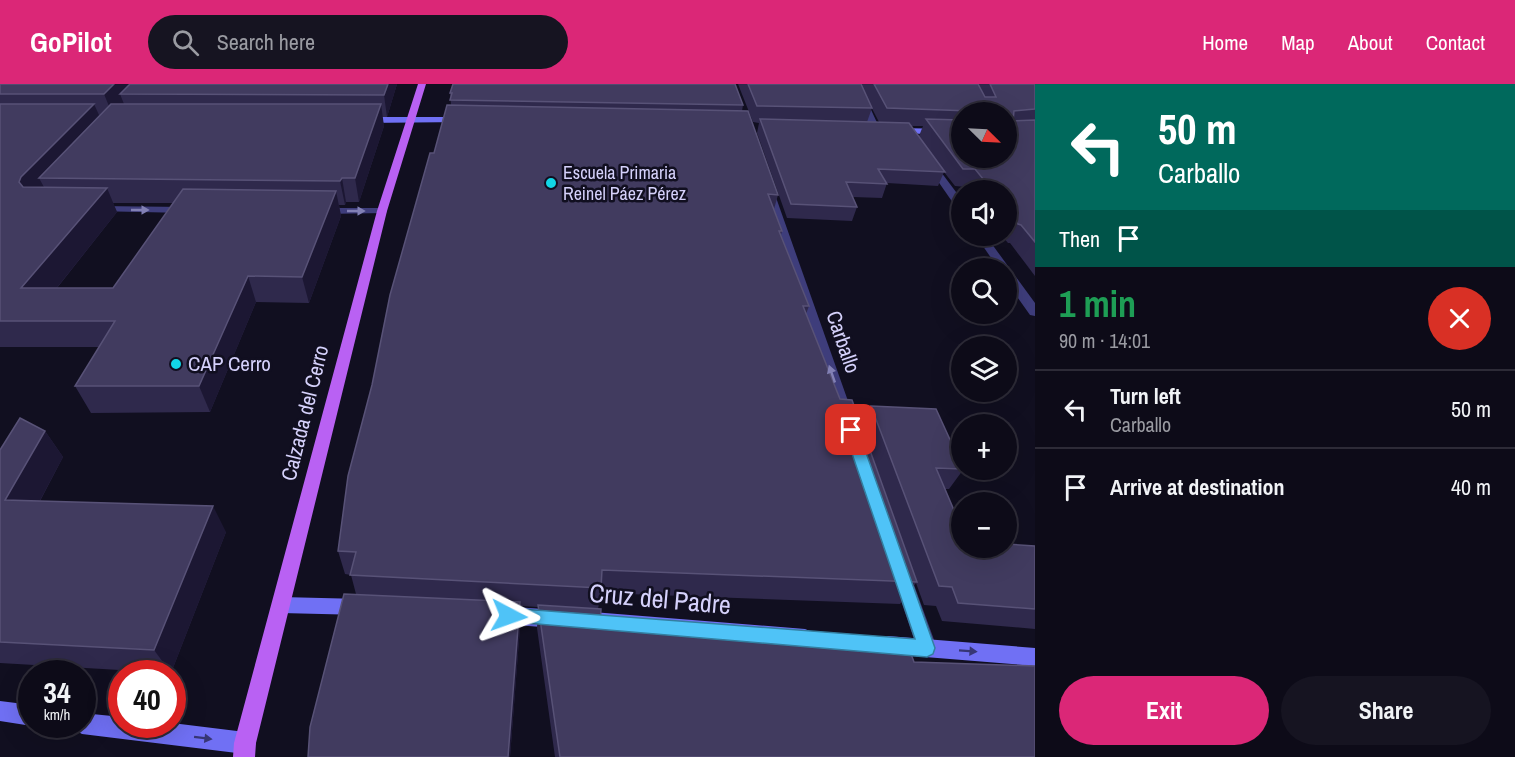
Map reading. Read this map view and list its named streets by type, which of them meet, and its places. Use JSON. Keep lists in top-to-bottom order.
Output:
{
  "streets": {
    "main road": ["Calzada del Cerro"],
    "street": ["Carballo", "Cruz del Padre"]
  },
  "one_way": ["Carballo"],
  "places": ["Escuela Primaria Reinel Páez Pérez", "CAP Cerro"],
  "north": "bottom right",
  "page": {
    "header": "GoPilot",
    "search": "Search here",
    "nav": [
      "Home",
      "Map",
      "About",
      "Contact"
    ],
    "turn": ["50 m", "Carballo"],
    "map_buttons": ["+", "−"],
    "then": "Then",
    "heading": ["1 min", "90 m · 14:01"],
    "list": [
      {
        "name": "Turn left",
        "note": "Carballo",
        "value": "50 m"
      },
      {
        "name": "Arrive at destination",
        "value": "40 m"
      }
    ],
    "speed": "34 km/h",
    "limit": "40",
    "buttons": ["Exit", "Share"]
  }
}
